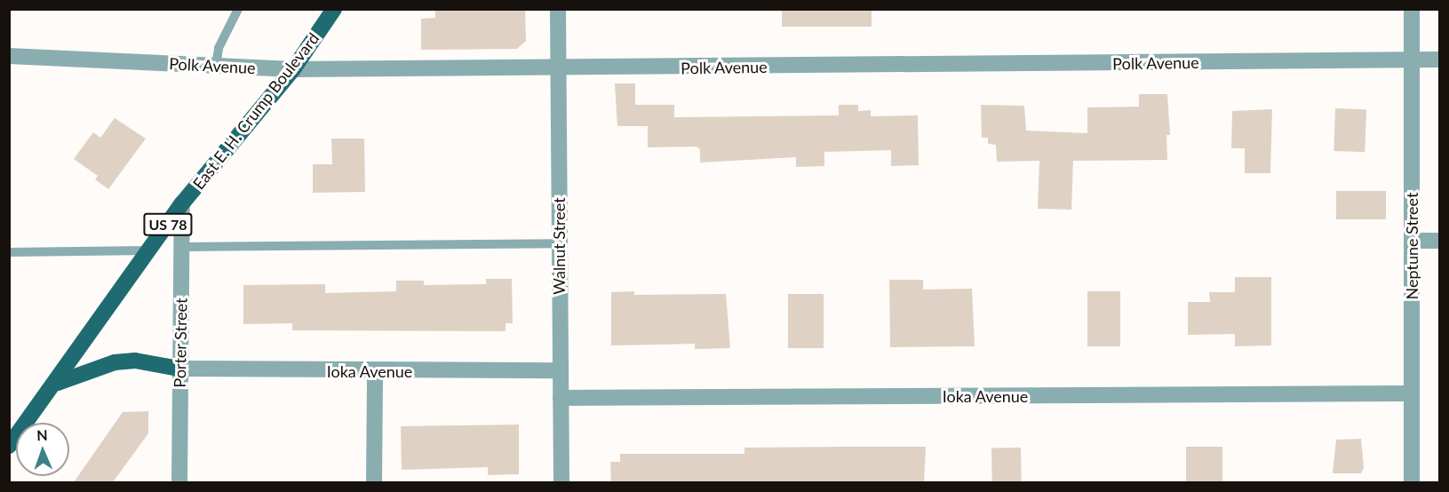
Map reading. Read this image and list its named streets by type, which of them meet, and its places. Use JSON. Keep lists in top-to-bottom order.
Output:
{
  "streets": {
    "main road": ["East E. H. Crump Boulevard", "US 78"],
    "street": [
      "Polk Avenue",
      "Walnut Street",
      "Neptune Street",
      "Porter Street",
      "Ioka Avenue"
    ]
  },
  "crossings": [
    ["Polk Avenue", "East E. H. Crump Boulevard"],
    ["Polk Avenue", "Walnut Street"],
    ["Polk Avenue", "Neptune Street"],
    ["East E. H. Crump Boulevard", "Porter Street"],
    ["Walnut Street", "Ioka Avenue"],
    ["Neptune Street", "Ioka Avenue"],
    ["Porter Street", "Ioka Avenue"]
  ],
  "north": "top"
}
